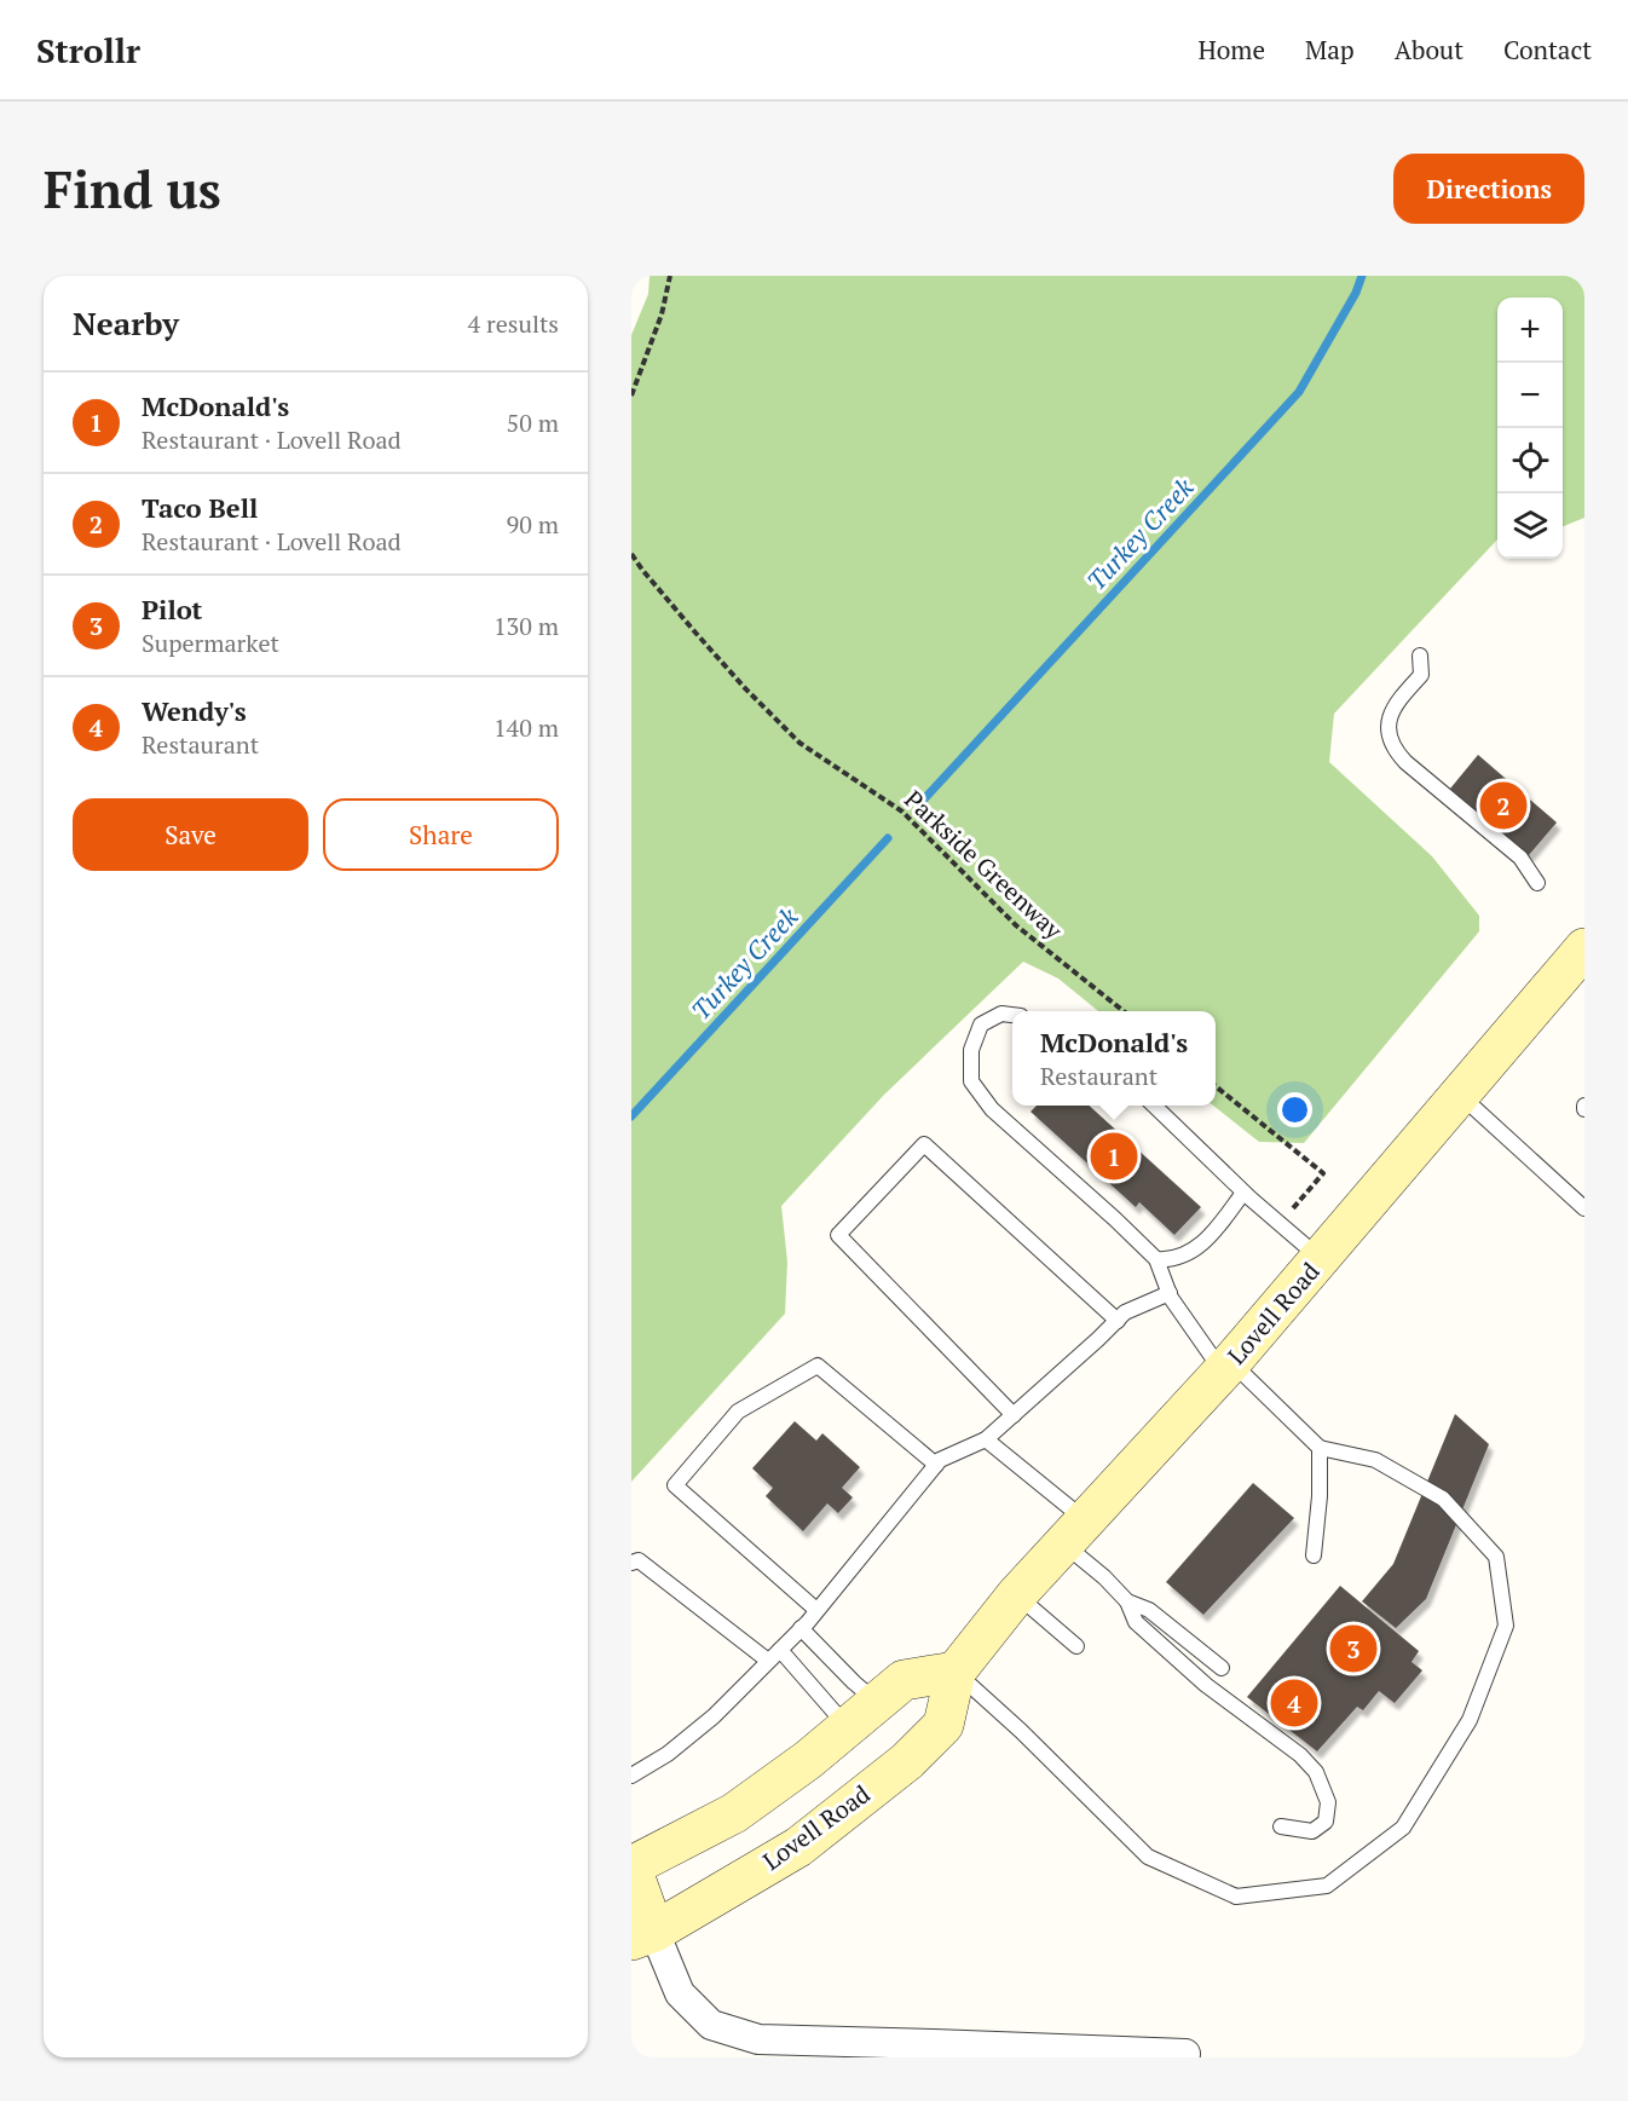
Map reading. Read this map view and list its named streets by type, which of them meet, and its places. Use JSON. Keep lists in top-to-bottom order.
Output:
{
  "streets": {
    "main road": ["Lovell Road"],
    "path": ["Parkside Greenway"]
  },
  "water": ["Turkey Creek"],
  "page": {
    "header": "Strollr",
    "nav": [
      "Home",
      "Map",
      "About",
      "Contact"
    ],
    "buttons": [
      "Directions",
      ["Save", "Share"]
    ],
    "title": "Find us",
    "heading": ["Nearby", "4 results"],
    "map_buttons": ["+", "−"],
    "list": [
      {
        "mark": "1",
        "name": "McDonald's",
        "note": "Restaurant · Lovell Road",
        "value": "50 m"
      },
      {
        "mark": "2",
        "name": "Taco Bell",
        "note": "Restaurant · Lovell Road",
        "value": "90 m"
      },
      {
        "mark": "3",
        "name": "Pilot",
        "note": "Supermarket",
        "value": "130 m"
      },
      {
        "mark": "4",
        "name": "Wendy's",
        "note": "Restaurant",
        "value": "140 m"
      }
    ],
    "pins": [
      "2",
      "1",
      "3",
      "4"
    ],
    "popup": ["McDonald's", "Restaurant"]
  }
}
